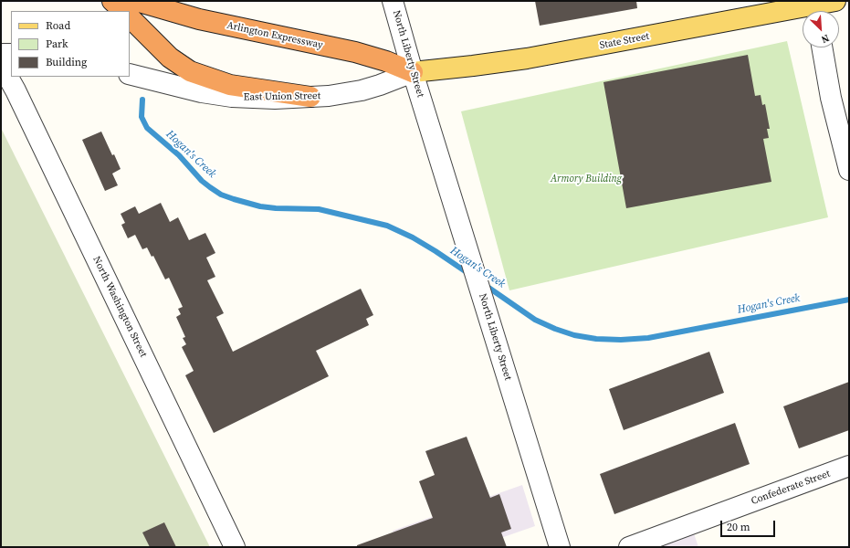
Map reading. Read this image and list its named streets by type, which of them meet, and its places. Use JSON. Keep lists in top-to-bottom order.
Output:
{
  "streets": {
    "highway": ["Arlington Expressway"],
    "main road": ["State Street"],
    "street": [
      "North Liberty Street",
      "East Union Street",
      "North Washington Street",
      "Confederate Street"
    ]
  },
  "crossings": [
    ["Arlington Expressway", "State Street"],
    ["Arlington Expressway", "North Liberty Street"],
    ["Arlington Expressway", "East Union Street"],
    ["State Street", "North Liberty Street"],
    ["State Street", "East Union Street"],
    ["North Liberty Street", "East Union Street"]
  ],
  "water": ["Hogan's Creek"],
  "parks": ["Armory Building"],
  "legend": ["Road", "Park", "Building"],
  "scale_bar": "20 m",
  "north": "bottom right"
}
